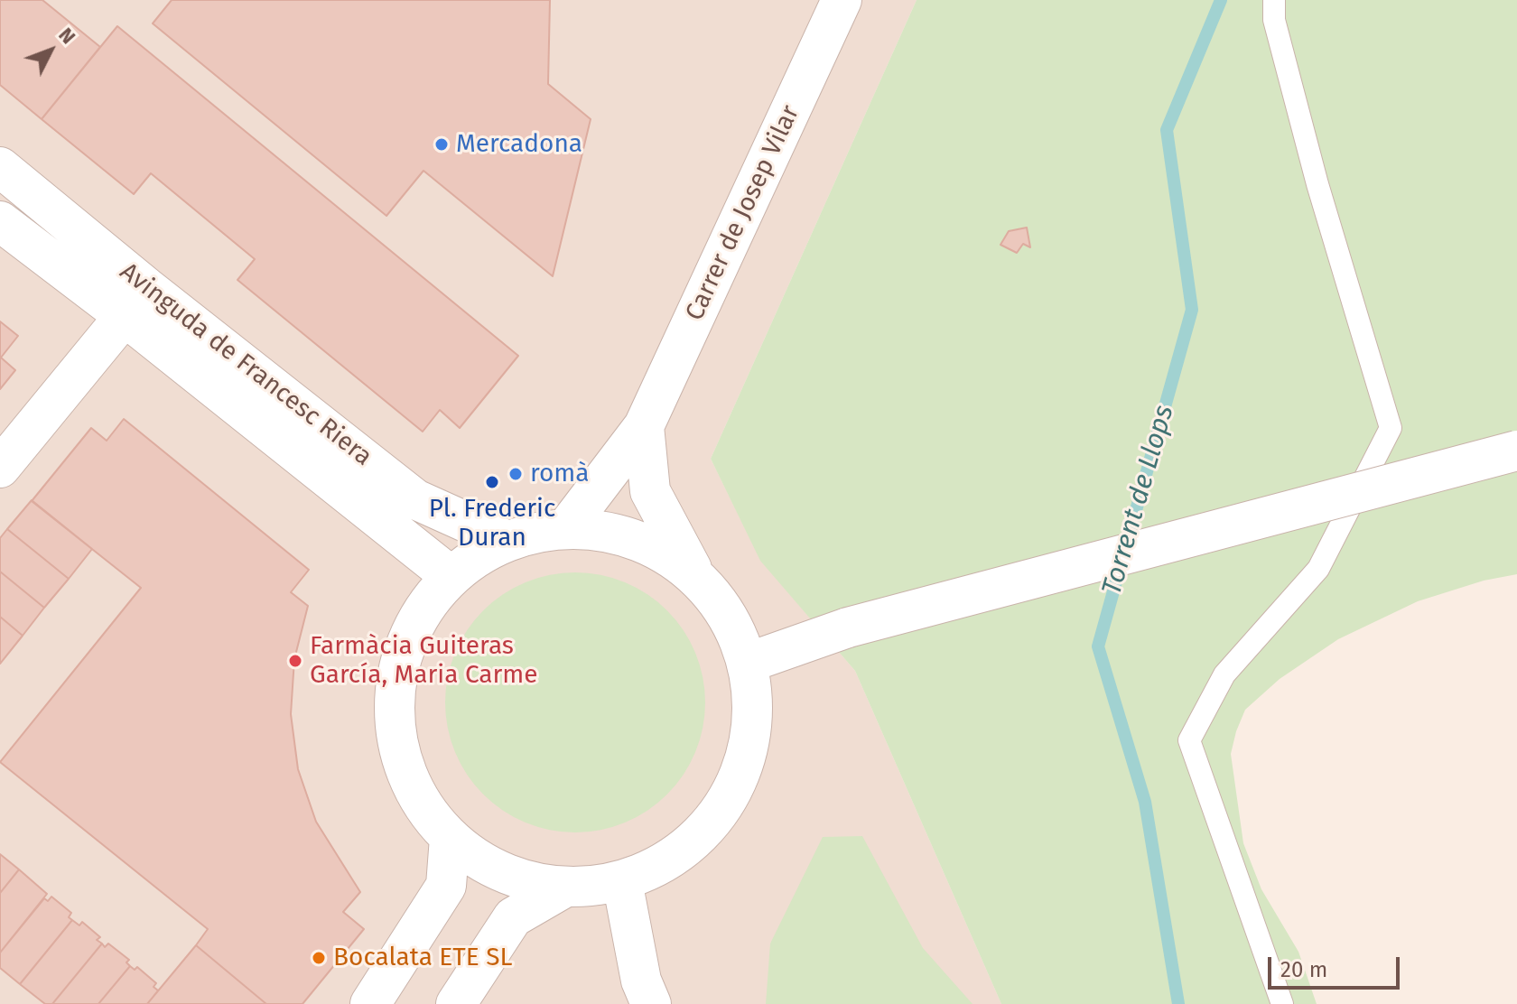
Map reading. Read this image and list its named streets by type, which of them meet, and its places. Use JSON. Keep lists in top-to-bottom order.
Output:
{
  "streets": {
    "street": ["Carrer de Josep Vilar", "Avinguda de Francesc Riera"]
  },
  "water": ["Torrent de Llops"],
  "places": [
    "Mercadona",
    "romà",
    "Pl. Frederic Duran",
    "Farmàcia Guiteras García, Maria Carme",
    "Bocalata ETE SL"
  ],
  "scale_bar": "20 m",
  "north": "top right"
}
